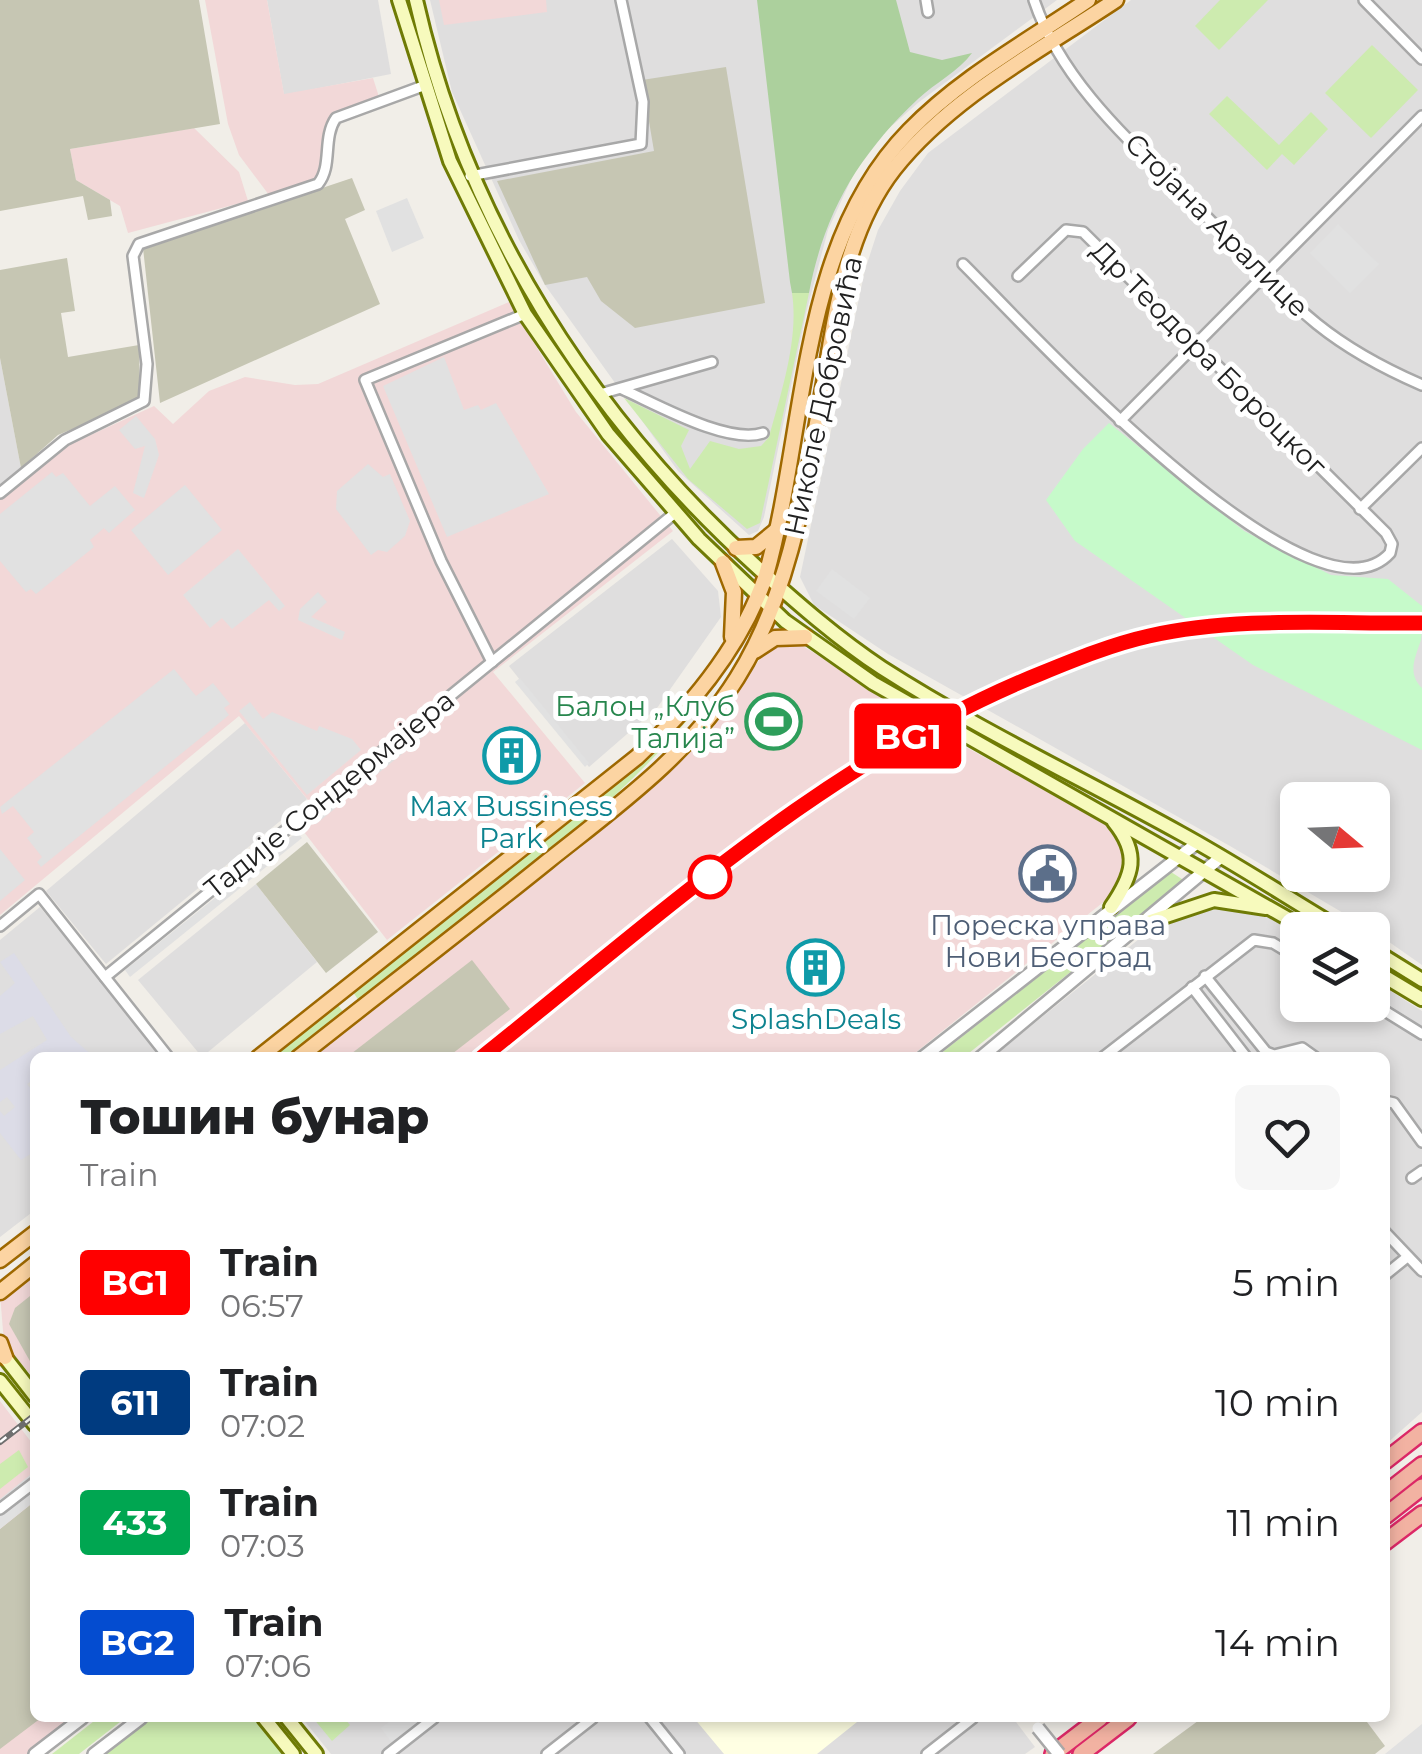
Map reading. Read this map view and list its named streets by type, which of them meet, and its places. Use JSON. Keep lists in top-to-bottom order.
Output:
{
  "streets": {
    "main road": ["Николе Добровића"],
    "street": ["Стојана Аралице", "Др Теодора Бороцког", "Тадије Сондермајера"]
  },
  "crossings": [
    ["Стојана Аралице", "Николе Добровића"]
  ],
  "places": {
    "sports": ["Балон „Клуб Талија”"],
    "building": ["Max Bussiness Park", "SplashDeals"],
    "public building": ["Пореска управа Нови Београд"]
  },
  "north": "right",
  "page": {
    "on_map": "BG1",
    "heading": ["Тошин бунар", "Train"],
    "list": [
      {
        "mark": "BG1",
        "name": "Train",
        "note": "06:57",
        "value": "5 min"
      },
      {
        "mark": "611",
        "name": "Train",
        "note": "07:02",
        "value": "10 min"
      },
      {
        "mark": "433",
        "name": "Train",
        "note": "07:03",
        "value": "11 min"
      },
      {
        "mark": "BG2",
        "name": "Train",
        "note": "07:06",
        "value": "14 min"
      }
    ]
  }
}
